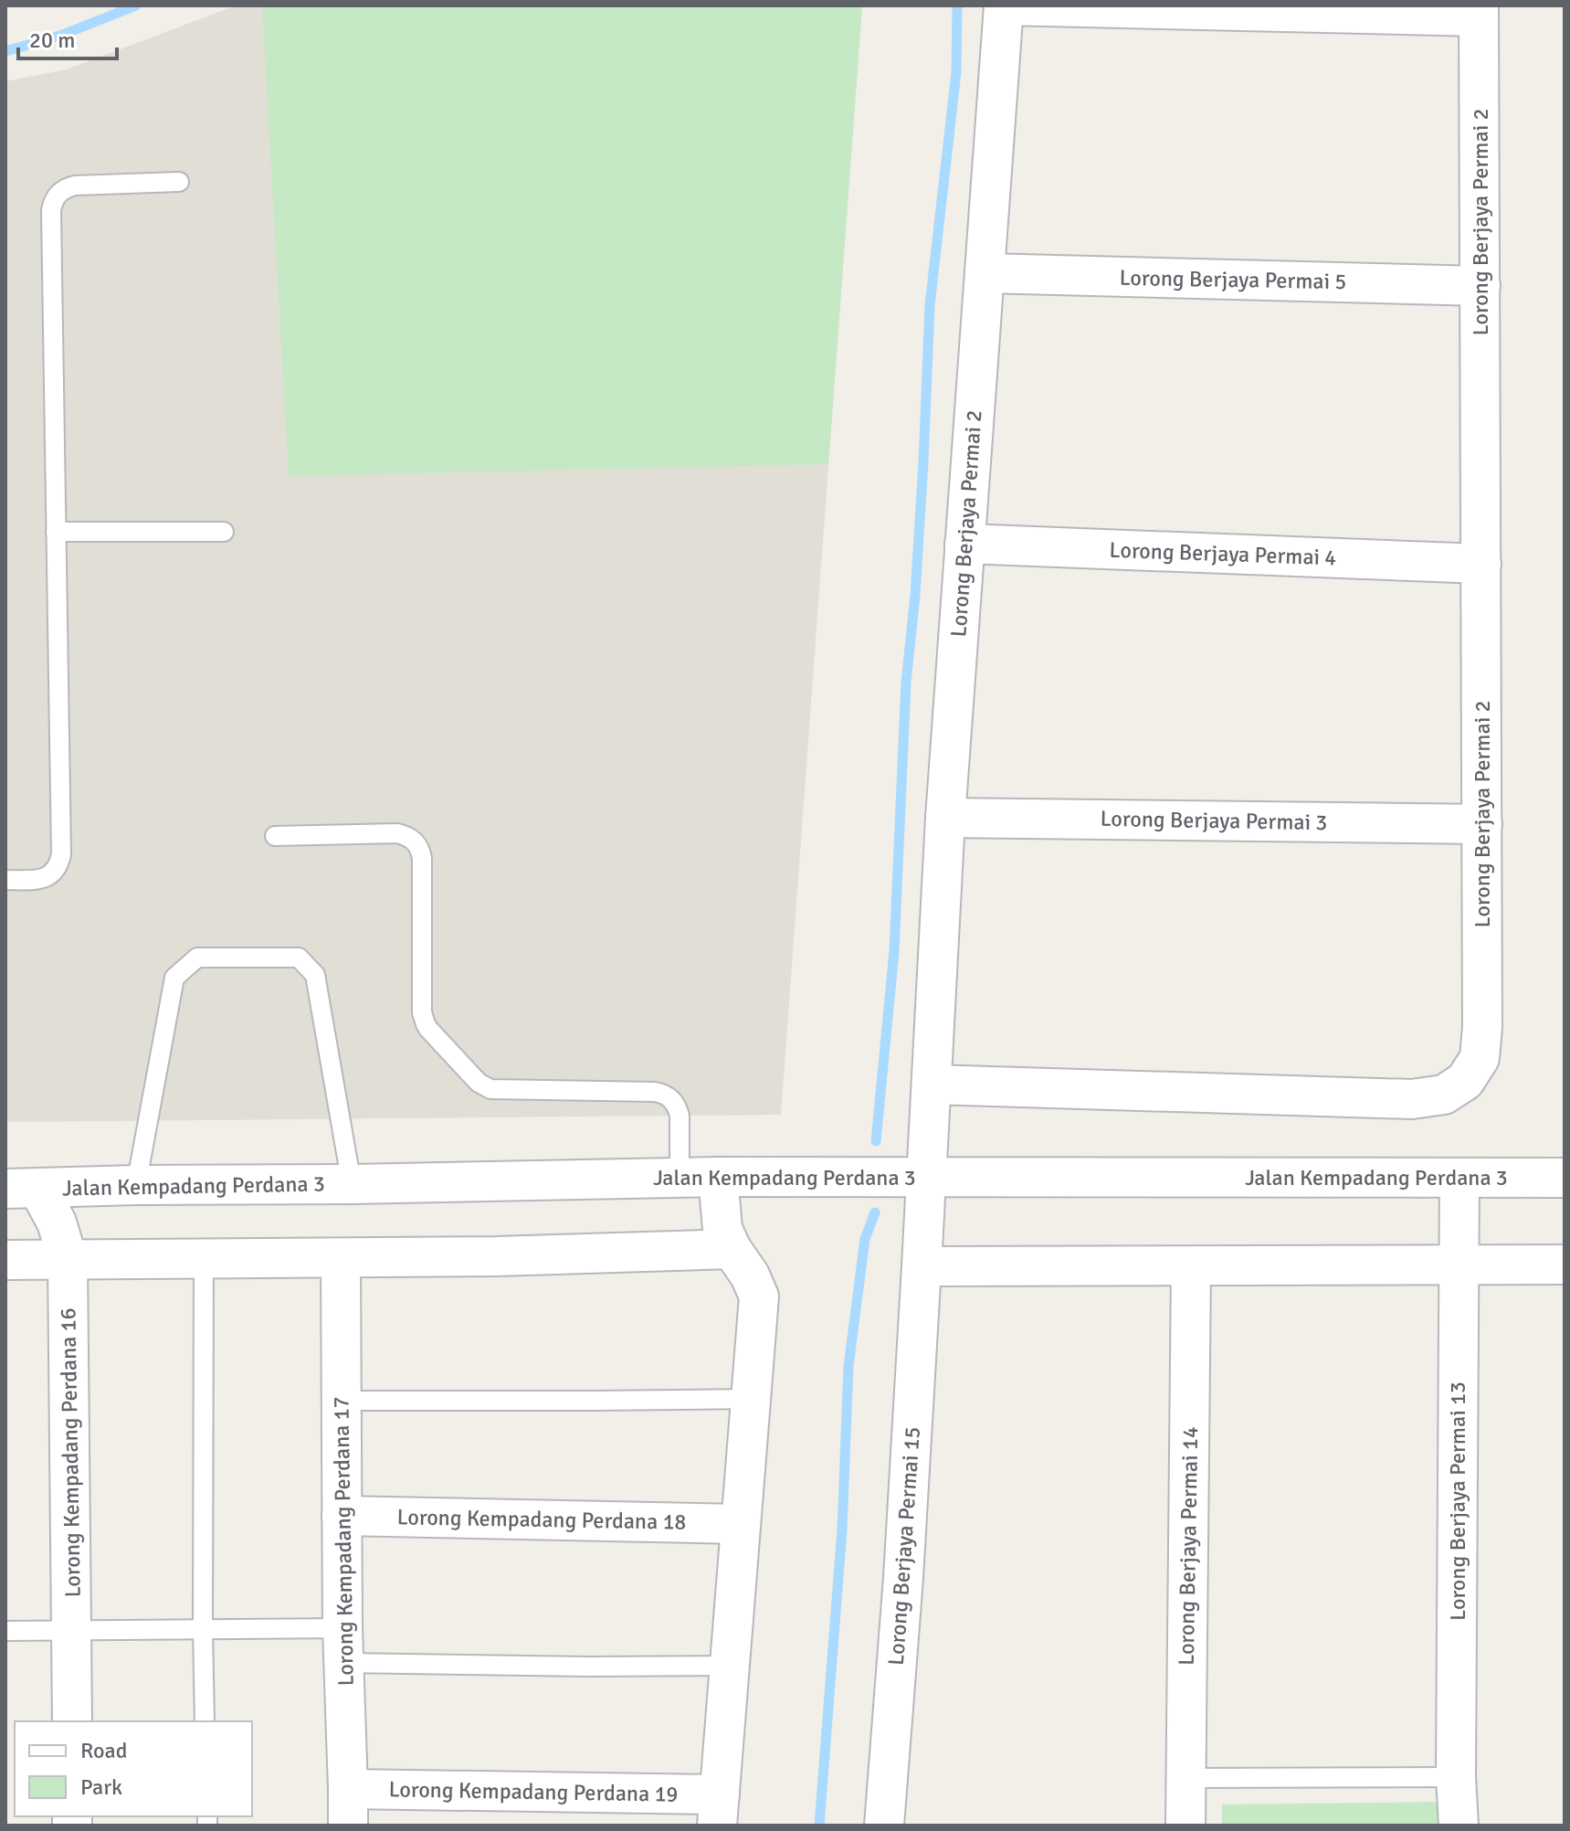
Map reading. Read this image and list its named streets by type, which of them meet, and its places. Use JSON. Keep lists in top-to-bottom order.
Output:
{
  "streets": {
    "street": [
      "Lorong Berjaya Permai 2",
      "Lorong Berjaya Permai 5",
      "Lorong Berjaya Permai 4",
      "Lorong Berjaya Permai 3",
      "Jalan Kempadang Perdana 3",
      "Lorong Kempadang Perdana 16",
      "Lorong Berjaya Permai 13",
      "Lorong Kempadang Perdana 18",
      "Lorong Kempadang Perdana 17",
      "Lorong Berjaya Permai 15",
      "Lorong Berjaya Permai 14",
      "Lorong Kempadang Perdana 19"
    ]
  },
  "crossings": [
    ["Lorong Berjaya Permai 2", "Lorong Berjaya Permai 5"],
    ["Lorong Berjaya Permai 2", "Lorong Berjaya Permai 4"],
    ["Lorong Berjaya Permai 2", "Lorong Berjaya Permai 3"],
    ["Lorong Berjaya Permai 2", "Jalan Kempadang Perdana 3"],
    ["Lorong Berjaya Permai 2", "Lorong Berjaya Permai 15"],
    ["Jalan Kempadang Perdana 3", "Lorong Kempadang Perdana 16"],
    ["Jalan Kempadang Perdana 3", "Lorong Berjaya Permai 13"],
    ["Jalan Kempadang Perdana 3", "Lorong Berjaya Permai 15"],
    ["Lorong Kempadang Perdana 18", "Lorong Kempadang Perdana 17"],
    ["Lorong Kempadang Perdana 17", "Lorong Kempadang Perdana 19"]
  ],
  "legend": ["Road", "Park"],
  "scale_bar": "20 m"
}
